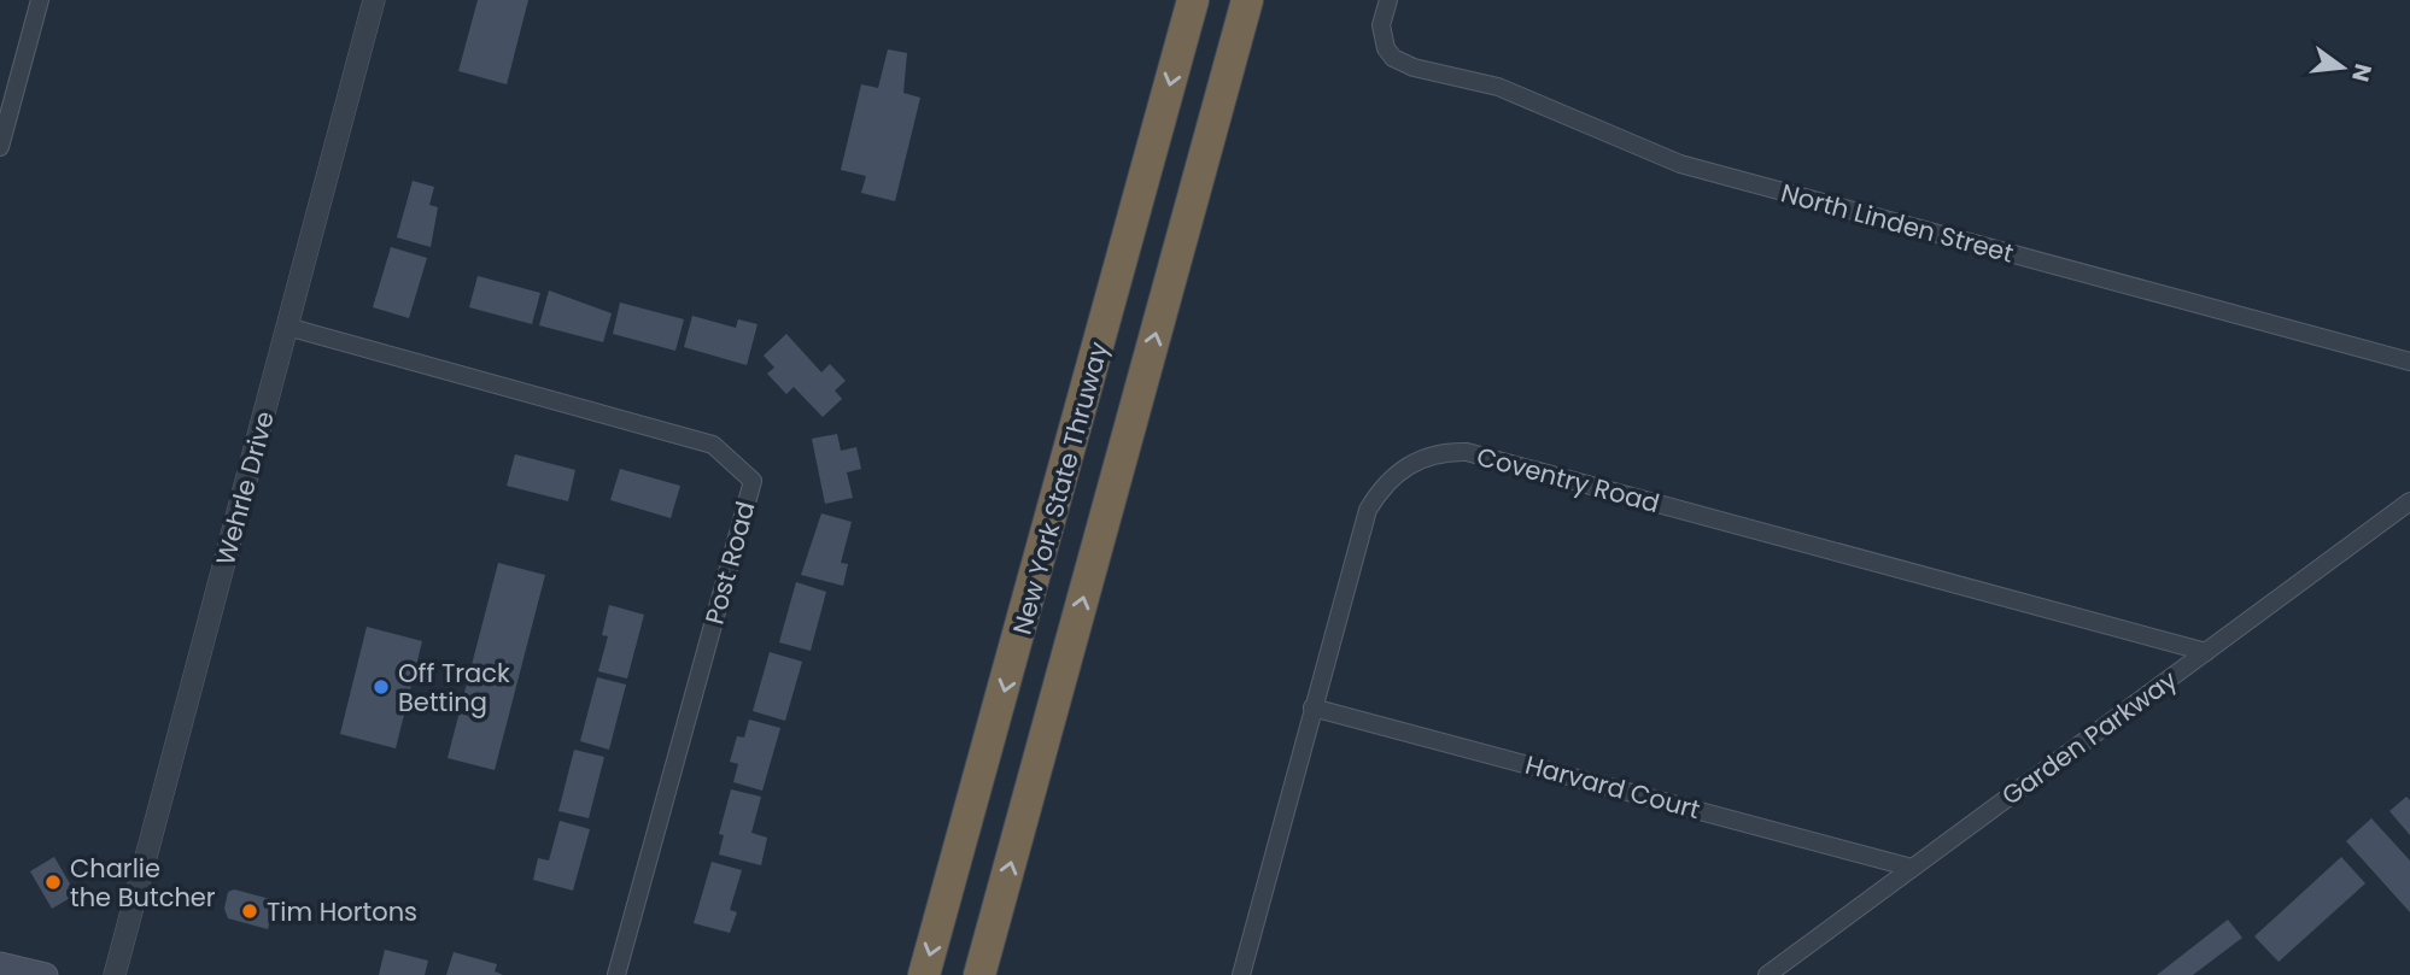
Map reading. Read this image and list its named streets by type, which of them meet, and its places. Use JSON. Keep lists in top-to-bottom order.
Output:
{
  "streets": {
    "highway": ["New York State Thruway"],
    "street": [
      "North Linden Street",
      "Coventry Road",
      "Wehrle Drive",
      "Post Road",
      "Garden Parkway",
      "Harvard Court"
    ]
  },
  "crossings": [
    ["Coventry Road", "Garden Parkway"],
    ["Coventry Road", "Harvard Court"],
    ["Wehrle Drive", "Post Road"],
    ["Garden Parkway", "Harvard Court"]
  ],
  "places": ["Off Track Betting", "Charlie the Butcher", "Tim Hortons"],
  "north": "right"
}
